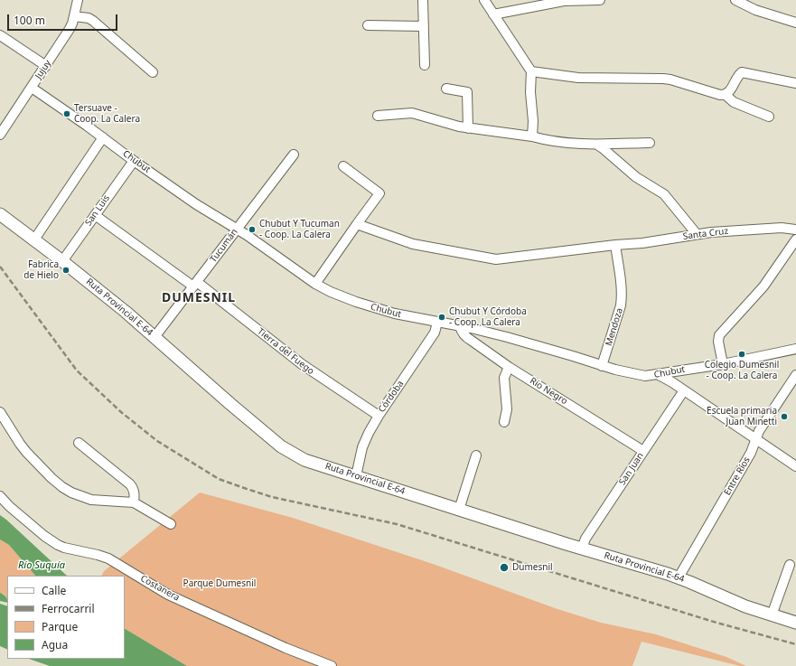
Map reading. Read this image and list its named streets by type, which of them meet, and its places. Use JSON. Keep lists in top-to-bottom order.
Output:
{
  "streets": {
    "main road": ["Ruta Provincial E-64"],
    "street": [
      "Jujuy",
      "Chubut",
      "San Luis",
      "Santa Cruz",
      "Tucumán",
      "Mendoza",
      "Tierra del Fuego",
      "Río Negro",
      "Córdoba",
      "San Juan",
      "Entre Ríos",
      "Costanera"
    ]
  },
  "crossings": [
    ["Jujuy", "Chubut"],
    ["Chubut", "San Luis"],
    ["Chubut", "Tucumán"],
    ["Chubut", "Mendoza"],
    ["Chubut", "Río Negro"],
    ["Chubut", "Córdoba"],
    ["San Luis", "Ruta Provincial E-64"],
    ["San Luis", "Tierra del Fuego"],
    ["Santa Cruz", "Mendoza"],
    ["Tucumán", "Ruta Provincial E-64"],
    ["Tucumán", "Tierra del Fuego"],
    ["Ruta Provincial E-64", "Córdoba"],
    ["Ruta Provincial E-64", "San Juan"],
    ["Ruta Provincial E-64", "Entre Ríos"],
    ["Tierra del Fuego", "Córdoba"],
    ["Río Negro", "San Juan"]
  ],
  "districts": ["DUMESNIL"],
  "water": ["Río Suquía"],
  "parks": ["Parque Dumesnil"],
  "places": [
    "Tersuave - Coop. La Calera",
    "Chubut Y Tucuman - Coop. La Calera",
    "Fabrica de Hielo",
    "Chubut Y Córdoba - Coop. La Calera",
    "Colegio Dumesnil - Coop. La Calera",
    "Escuela primaria Juan Minetti",
    "Dumesnil"
  ],
  "legend": [
    "Calle",
    "Ferrocarril",
    "Parque",
    "Agua"
  ],
  "scale_bar": "100 m"
}
